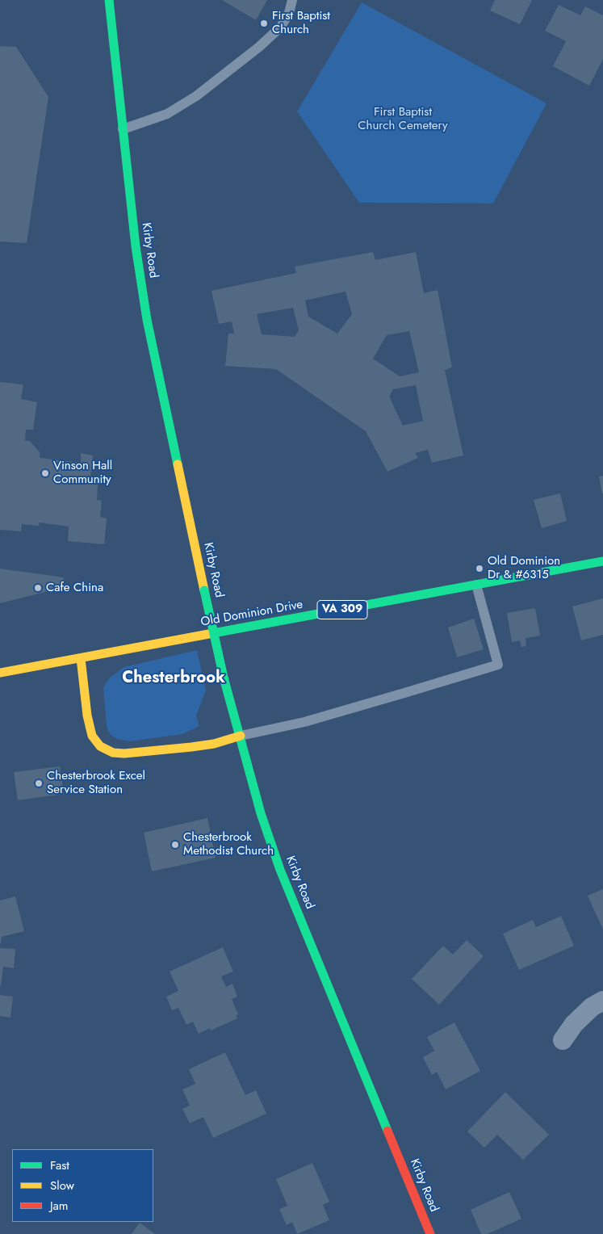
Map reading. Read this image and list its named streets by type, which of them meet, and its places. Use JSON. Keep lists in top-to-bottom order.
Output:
{
  "streets": {
    "main road": ["Kirby Road", "VA 309", "Old Dominion Drive"]
  },
  "districts": ["Chesterbrook"],
  "parks": ["First Baptist Church Cemetery"],
  "places": [
    "First Baptist Church",
    "Vinson Hall Community",
    "Old Dominion Dr & #6315",
    "Cafe China",
    "Chesterbrook Excel Service Station",
    "Chesterbrook Methodist Church"
  ],
  "legend": ["Fast", "Slow", "Jam"]
}
